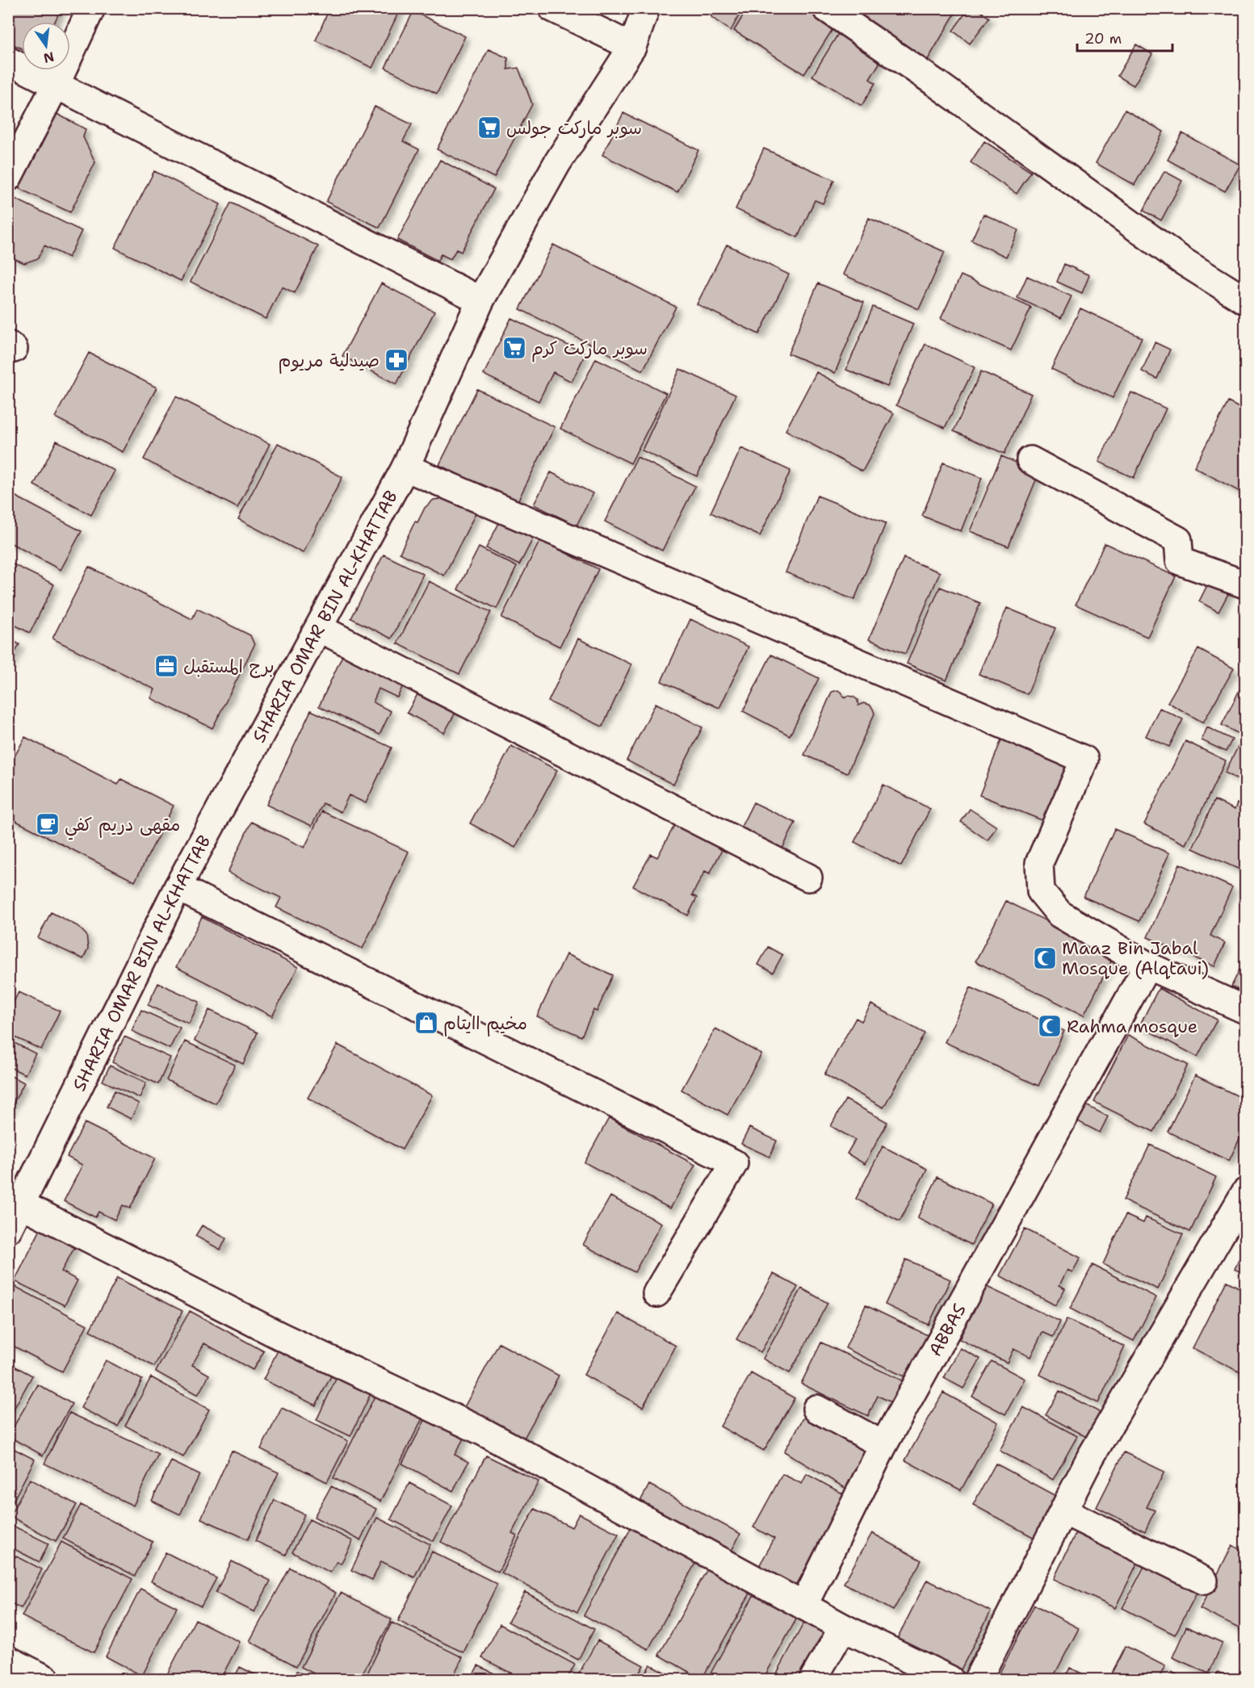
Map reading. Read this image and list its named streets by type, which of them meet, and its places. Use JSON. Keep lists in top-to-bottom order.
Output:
{
  "streets": {
    "street": ["SHARIA OMAR BIN AL-KHATTAB", "ABBAS"]
  },
  "places": {
    "supermarket": ["سوبر ماركت جولس", "سوبر ماركت كرم"],
    "pharmacy": ["صيدلية مريوم"],
    "office": ["برج المستقبل"],
    "cafe": ["مقهى دريم كفي"],
    "mosque": ["Maaz Bin Jabal Mosque (Alqtaui)", "Rahma mosque"],
    "shop": ["مخيم اايتام"]
  },
  "scale_bar": "20 m",
  "north": "bottom"
}
